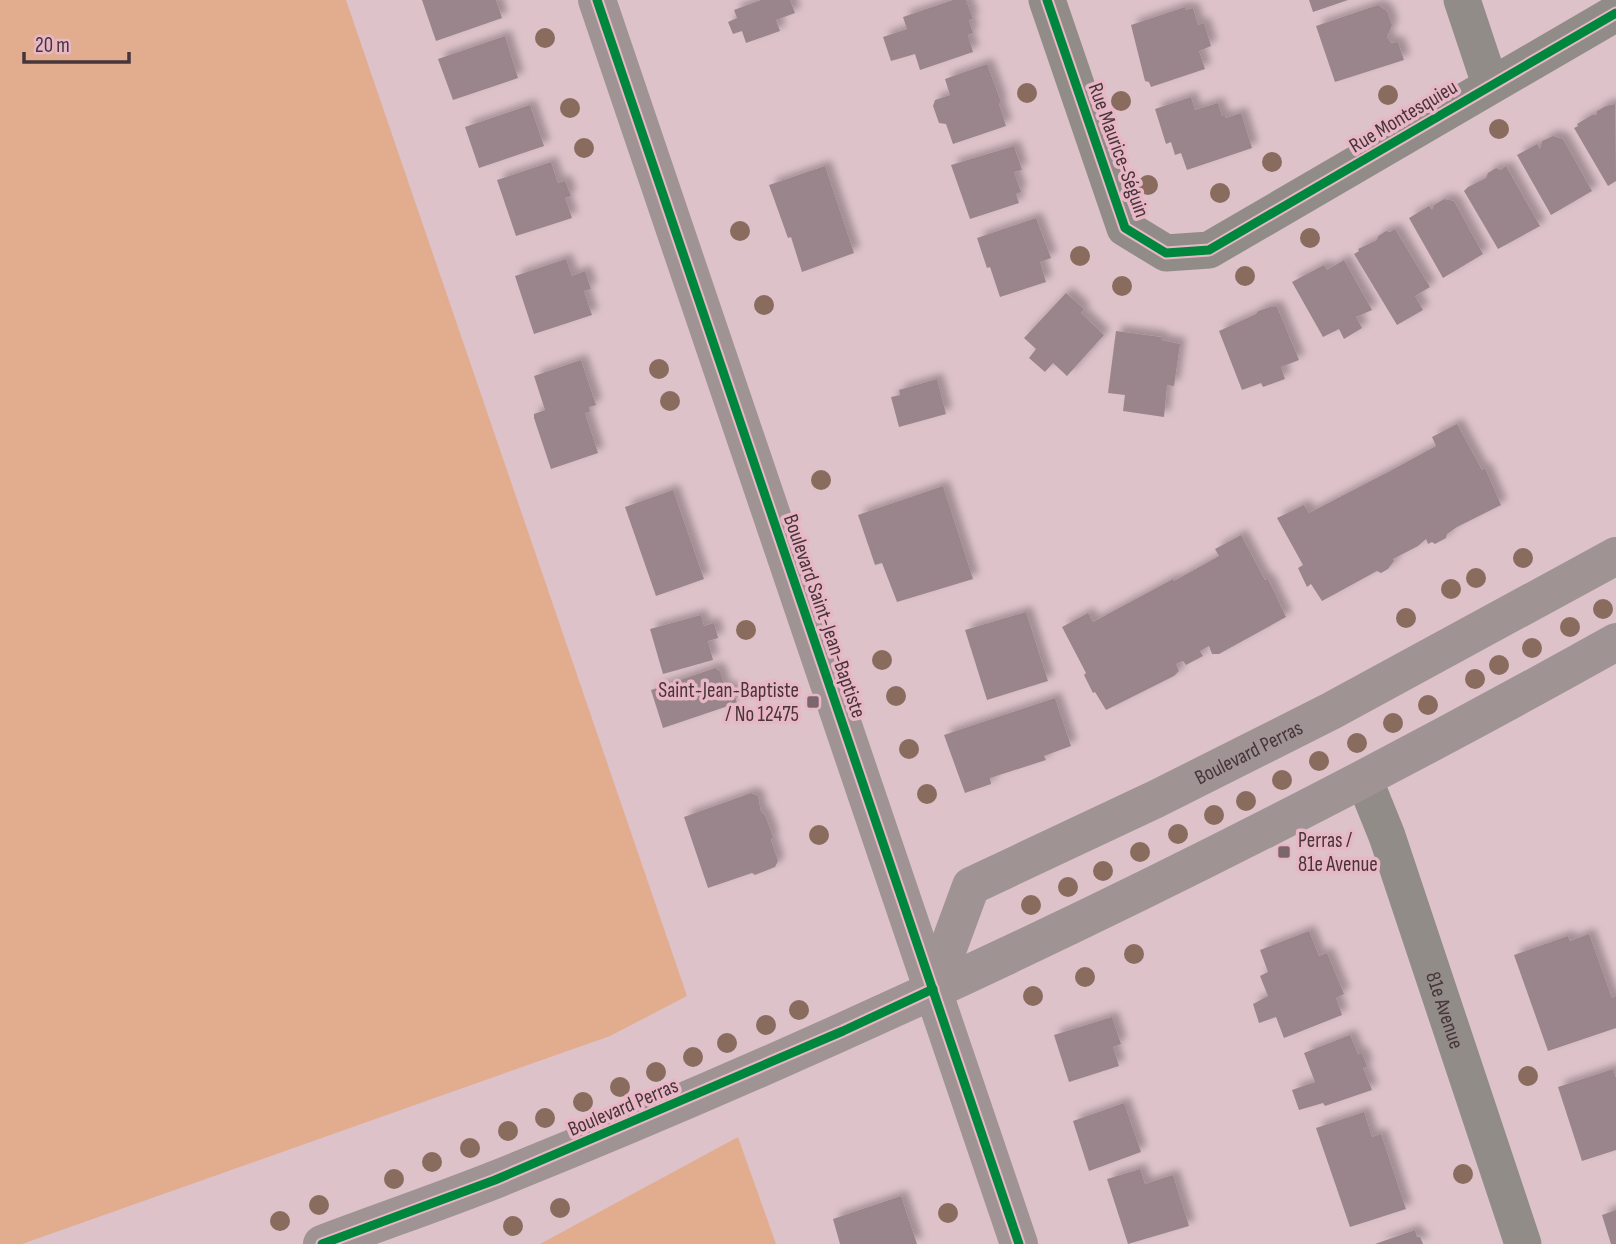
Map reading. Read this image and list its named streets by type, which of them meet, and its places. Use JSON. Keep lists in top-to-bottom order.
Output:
{
  "streets": {
    "main road": ["Boulevard Saint-Jean-Baptiste", "Boulevard Perras"],
    "street": ["Rue Montesquieu", "Rue Maurice-Séguin", "81e Avenue"]
  },
  "crossings": [
    ["Rue Montesquieu", "Rue Maurice-Séguin"],
    ["Boulevard Saint-Jean-Baptiste", "Boulevard Perras"],
    ["Boulevard Perras", "81e Avenue"]
  ],
  "places": {
    "transit": ["Saint-Jean-Baptiste / No 12475", "Perras / 81e Avenue"]
  },
  "scale_bar": "20 m"
}
